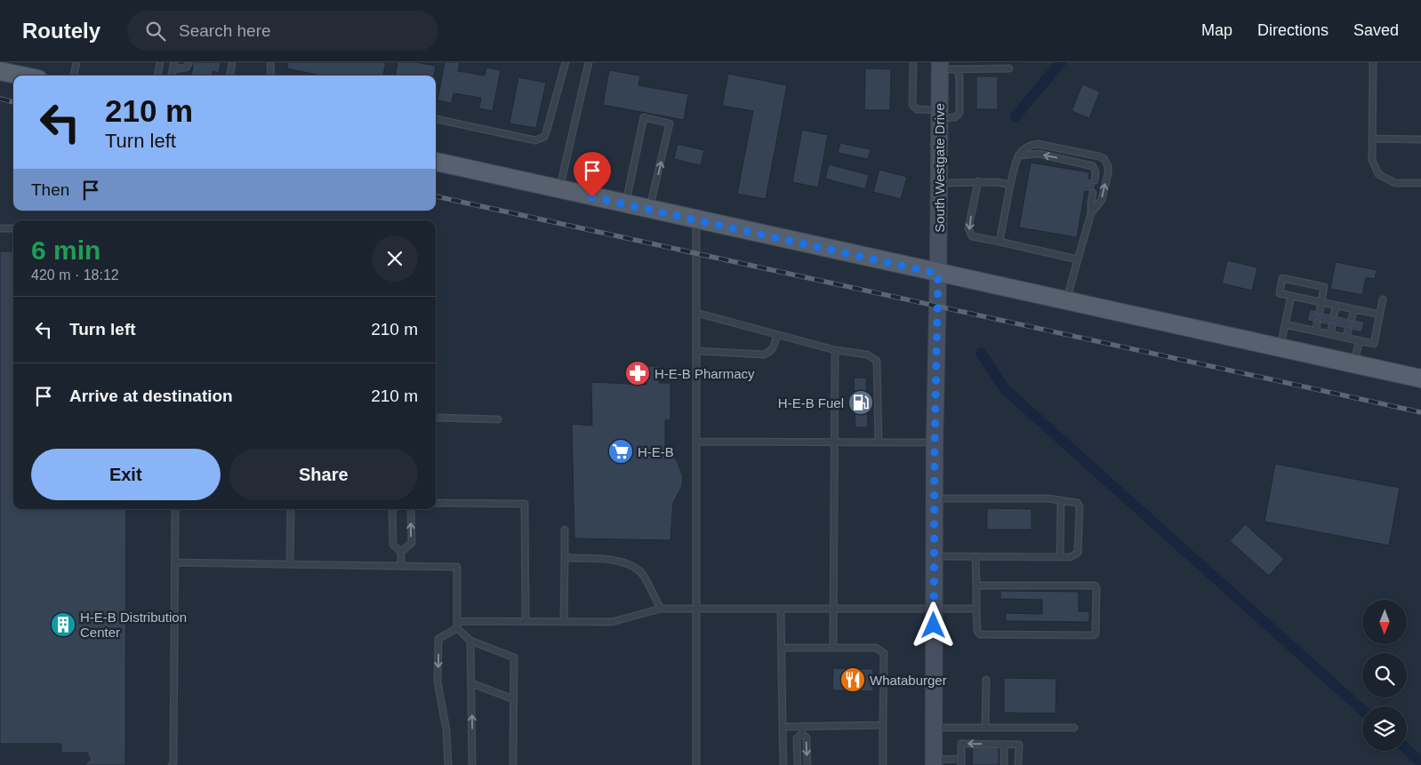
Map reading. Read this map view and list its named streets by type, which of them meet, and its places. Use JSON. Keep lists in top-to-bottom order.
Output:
{
  "streets": {
    "street": ["South Westgate Drive"]
  },
  "places": {
    "pharmacy": ["H-E-B Pharmacy"],
    "fuel station": ["H-E-B Fuel"],
    "supermarket": ["H-E-B"],
    "building": ["H-E-B Distribution Center"],
    "restaurant": ["Whataburger"]
  },
  "north": "bottom",
  "page": {
    "header": "Routely",
    "search": "Search here",
    "nav": ["Map", "Directions", "Saved"],
    "turn": ["210 m", "Turn left"],
    "then": "Then",
    "heading": ["6 min", "420 m · 18:12"],
    "list": [
      {
        "name": "Turn left",
        "value": "210 m"
      },
      {
        "name": "Arrive at destination",
        "value": "210 m"
      }
    ],
    "buttons": ["Exit", "Share"]
  }
}
